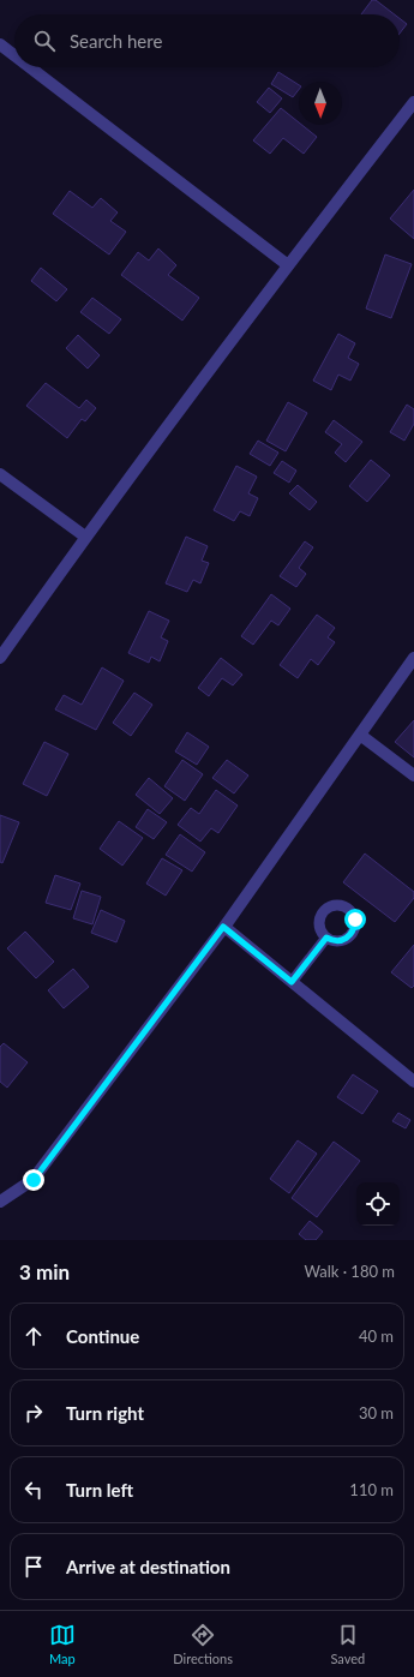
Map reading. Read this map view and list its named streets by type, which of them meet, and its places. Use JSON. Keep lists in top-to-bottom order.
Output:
{
  "north": "bottom",
  "page": {
    "search": "Search here",
    "heading": ["3 min", "Walk · 180 m"],
    "list": [
      ["Continue", "40 m"],
      ["Turn right", "30 m"],
      ["Turn left", "110 m"],
      "Arrive at destination"
    ],
    "nav": ["Map", "Directions", "Saved"]
  }
}
